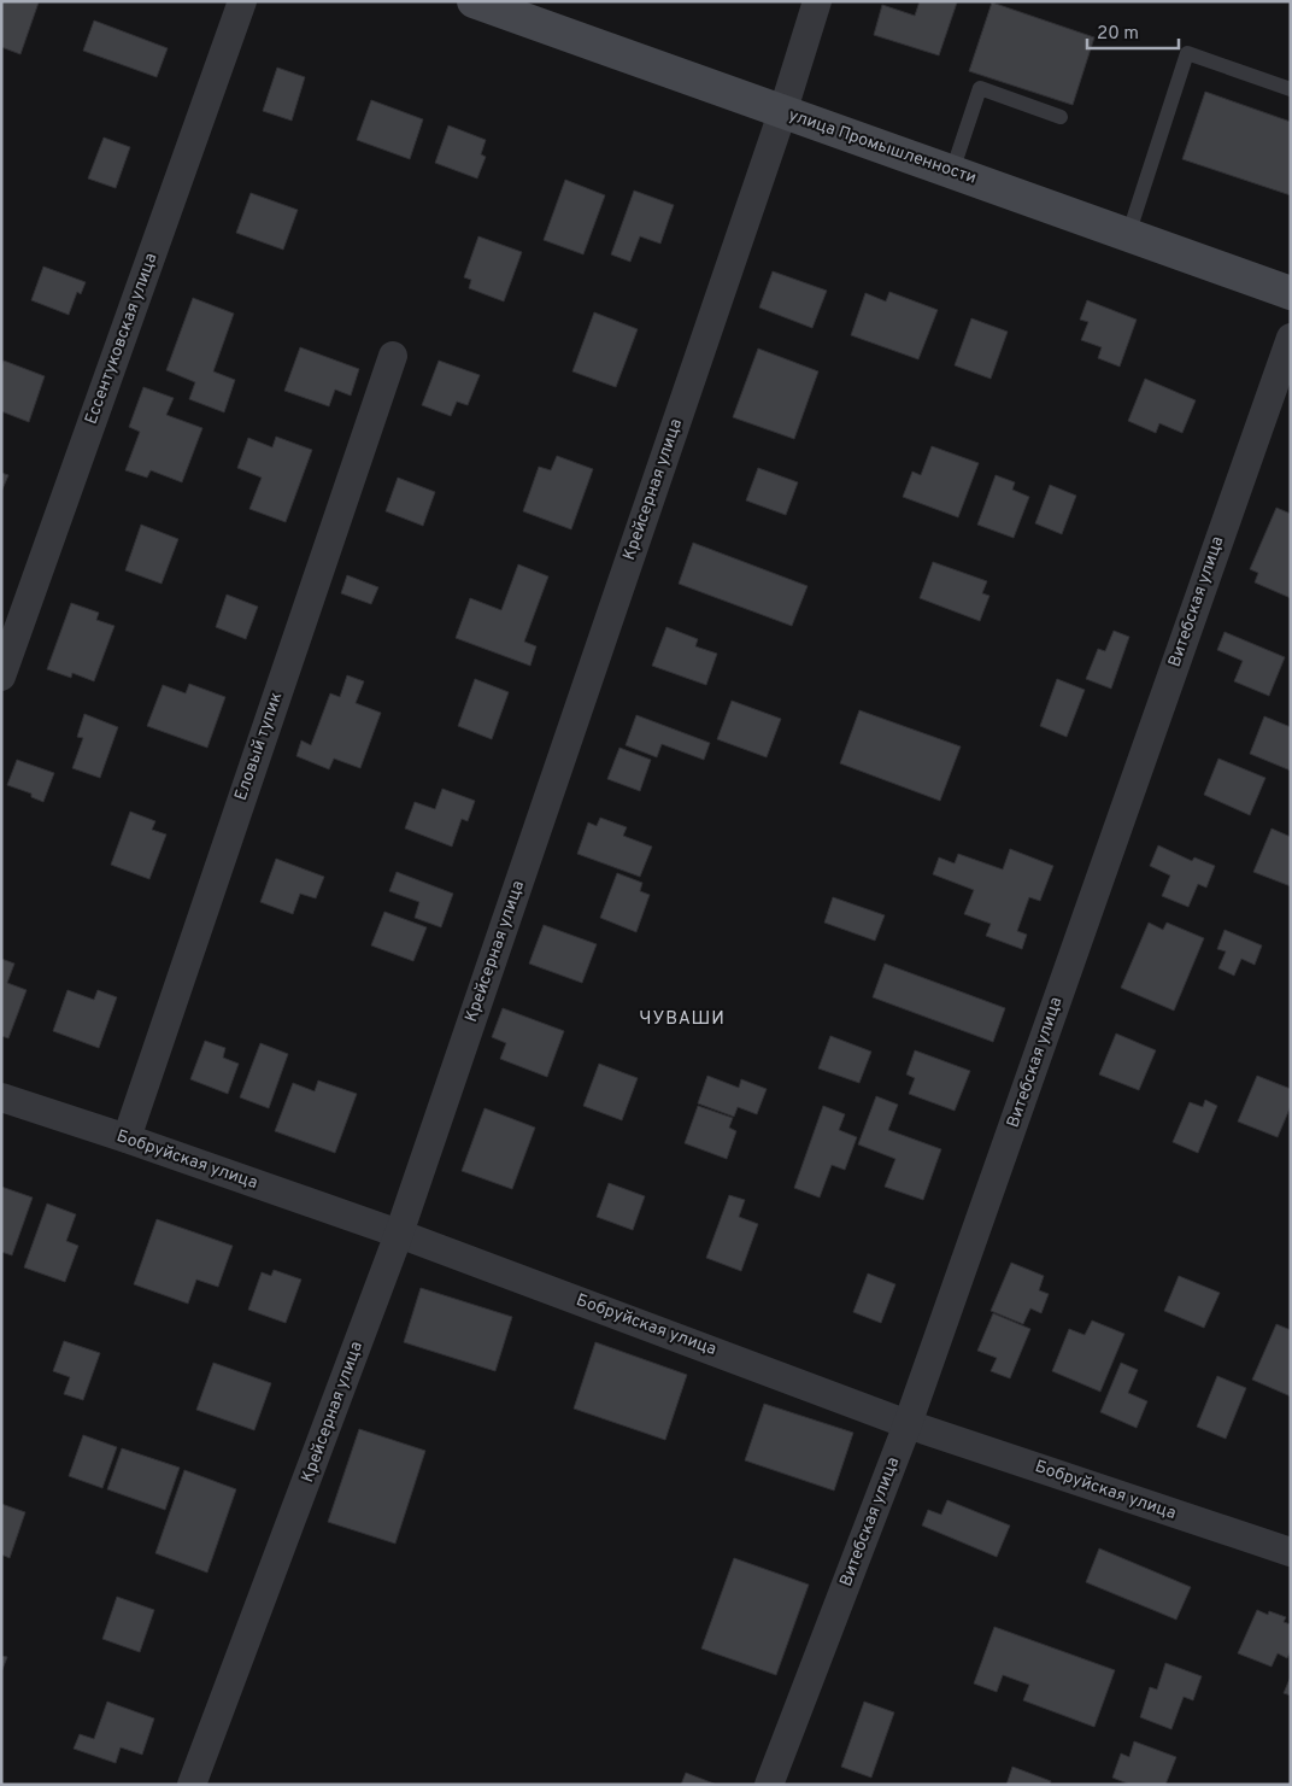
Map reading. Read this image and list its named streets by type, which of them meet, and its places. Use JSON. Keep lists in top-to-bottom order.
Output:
{
  "streets": {
    "main road": ["улица Промышленности"],
    "street": [
      "Ессентуковская улица",
      "Крейсерная улица",
      "Витебская улица",
      "Еловый тупик",
      "Бобруйская улица"
    ]
  },
  "crossings": [
    ["улица Промышленности", "Крейсерная улица"],
    ["Крейсерная улица", "Бобруйская улица"],
    ["Витебская улица", "Бобруйская улица"],
    ["Еловый тупик", "Бобруйская улица"]
  ],
  "districts": ["ЧУВАШИ"],
  "scale_bar": "20 m"
}
